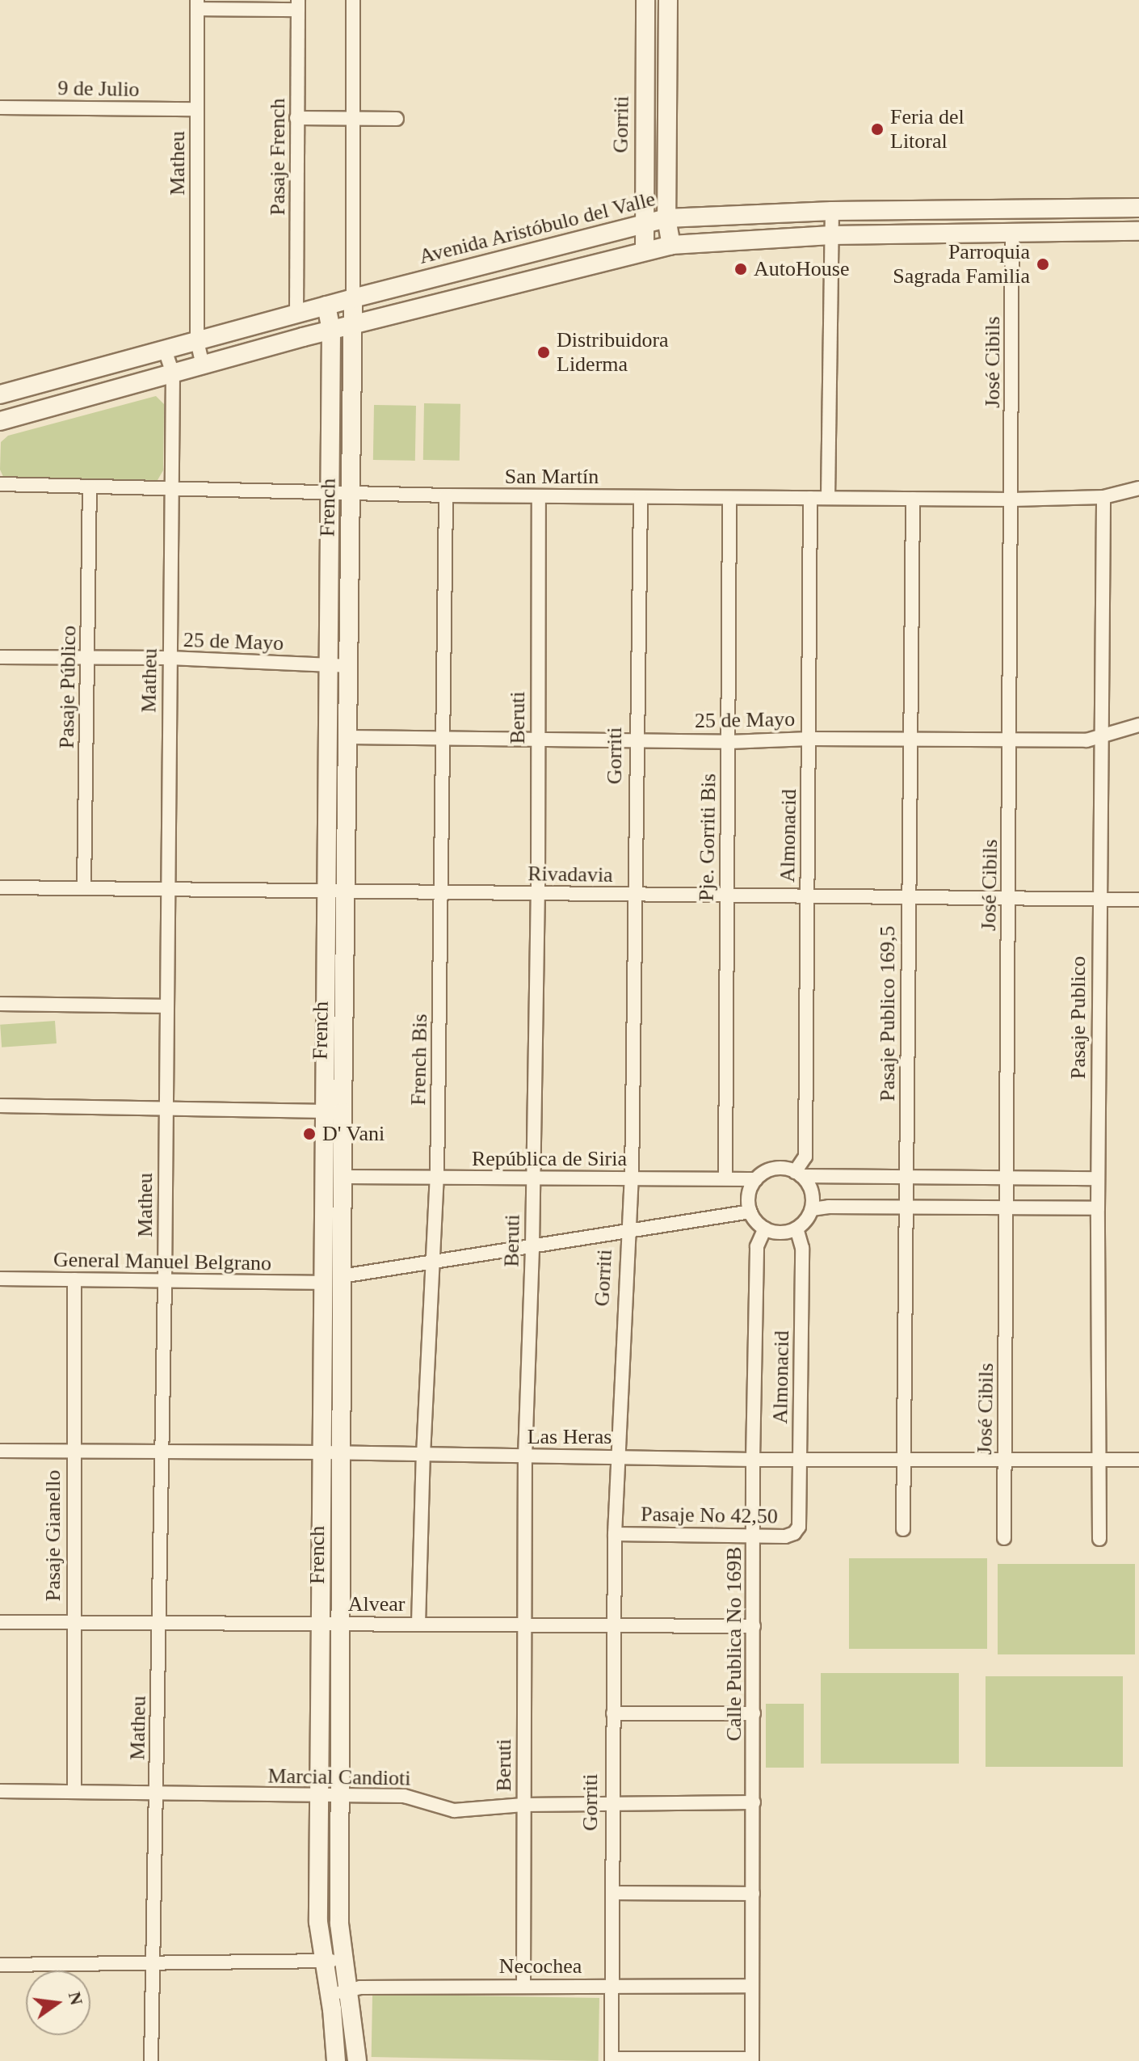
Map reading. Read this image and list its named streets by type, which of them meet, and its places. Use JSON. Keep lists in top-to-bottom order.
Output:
{
  "streets": {
    "main road": ["Gorriti", "Avenida Aristóbulo del Valle", "French"],
    "street": [
      "9 de Julio",
      "Pasaje French",
      "Matheu",
      "José Cibils",
      "San Martín",
      "25 de Mayo",
      "Pasaje Público",
      "Beruti",
      "Almonacid",
      "Pje. Gorriti Bis",
      "Rivadavia",
      "Pasaje Publico 169,5",
      "Pasaje Publico",
      "French Bis",
      "República de Siria",
      "General Manuel Belgrano",
      "Las Heras",
      "Pasaje No 42,50",
      "Pasaje Gianello",
      "Alvear",
      "Calle Publica No 169B",
      "Marcial Candioti",
      "Necochea"
    ]
  },
  "crossings": [
    ["9 de Julio", "Matheu"],
    ["Gorriti", "Avenida Aristóbulo del Valle"],
    ["Gorriti", "San Martín"],
    ["Gorriti", "25 de Mayo"],
    ["Gorriti", "Rivadavia"],
    ["Gorriti", "República de Siria"],
    ["Gorriti", "Las Heras"],
    ["Gorriti", "Pasaje No 42,50"],
    ["Gorriti", "Alvear"],
    ["Gorriti", "Marcial Candioti"],
    ["Gorriti", "Necochea"],
    ["Pasaje French", "Avenida Aristóbulo del Valle"],
    ["Matheu", "Avenida Aristóbulo del Valle"],
    ["Matheu", "San Martín"],
    ["Matheu", "25 de Mayo"],
    ["Matheu", "Rivadavia"],
    ["Matheu", "General Manuel Belgrano"],
    ["Matheu", "Las Heras"],
    ["Matheu", "Alvear"],
    ["Matheu", "Marcial Candioti"],
    ["Avenida Aristóbulo del Valle", "French"],
    ["José Cibils", "San Martín"],
    ["José Cibils", "25 de Mayo"],
    ["José Cibils", "Rivadavia"],
    ["José Cibils", "Las Heras"],
    ["San Martín", "French"],
    ["San Martín", "Pasaje Público"],
    ["San Martín", "Beruti"],
    ["San Martín", "Almonacid"],
    ["San Martín", "Pje. Gorriti Bis"],
    ["San Martín", "Pasaje Publico 169,5"],
    ["San Martín", "Pasaje Publico"],
    ["San Martín", "French Bis"],
    ["French", "25 de Mayo"],
    ["French", "Rivadavia"],
    ["French", "República de Siria"],
    ["French", "General Manuel Belgrano"],
    ["French", "Las Heras"],
    ["French", "Alvear"],
    ["French", "Marcial Candioti"],
    ["French", "Necochea"],
    ["25 de Mayo", "Pasaje Público"],
    ["25 de Mayo", "Beruti"],
    ["25 de Mayo", "Almonacid"],
    ["25 de Mayo", "Pje. Gorriti Bis"],
    ["25 de Mayo", "Pasaje Publico 169,5"],
    ["25 de Mayo", "Pasaje Publico"],
    ["25 de Mayo", "French Bis"],
    ["Pasaje Público", "Rivadavia"],
    ["Beruti", "Rivadavia"],
    ["Beruti", "República de Siria"],
    ["Beruti", "Las Heras"],
    ["Beruti", "Alvear"],
    ["Beruti", "Marcial Candioti"],
    ["Beruti", "Necochea"],
    ["Almonacid", "Rivadavia"],
    ["Almonacid", "República de Siria"],
    ["Almonacid", "Las Heras"],
    ["Almonacid", "Pasaje No 42,50"],
    ["Almonacid", "Calle Publica No 169B"],
    ["Pje. Gorriti Bis", "Rivadavia"],
    ["Pje. Gorriti Bis", "República de Siria"],
    ["Rivadavia", "Pasaje Publico 169,5"],
    ["Rivadavia", "Pasaje Publico"],
    ["Rivadavia", "French Bis"],
    ["Pasaje Publico 169,5", "Las Heras"],
    ["Pasaje Publico", "Las Heras"],
    ["French Bis", "República de Siria"],
    ["French Bis", "Las Heras"],
    ["French Bis", "Alvear"],
    ["República de Siria", "Calle Publica No 169B"],
    ["General Manuel Belgrano", "Pasaje Gianello"],
    ["Las Heras", "Pasaje Gianello"],
    ["Las Heras", "Calle Publica No 169B"],
    ["Pasaje No 42,50", "Calle Publica No 169B"],
    ["Pasaje Gianello", "Alvear"],
    ["Pasaje Gianello", "Marcial Candioti"],
    ["Alvear", "Calle Publica No 169B"],
    ["Calle Publica No 169B", "Marcial Candioti"],
    ["Calle Publica No 169B", "Necochea"]
  ],
  "places": [
    "Feria del Litoral",
    "Parroquia Sagrada Familia",
    "AutoHouse",
    "Distribuidora Liderma",
    "D' Vani"
  ],
  "north": "right"
}
